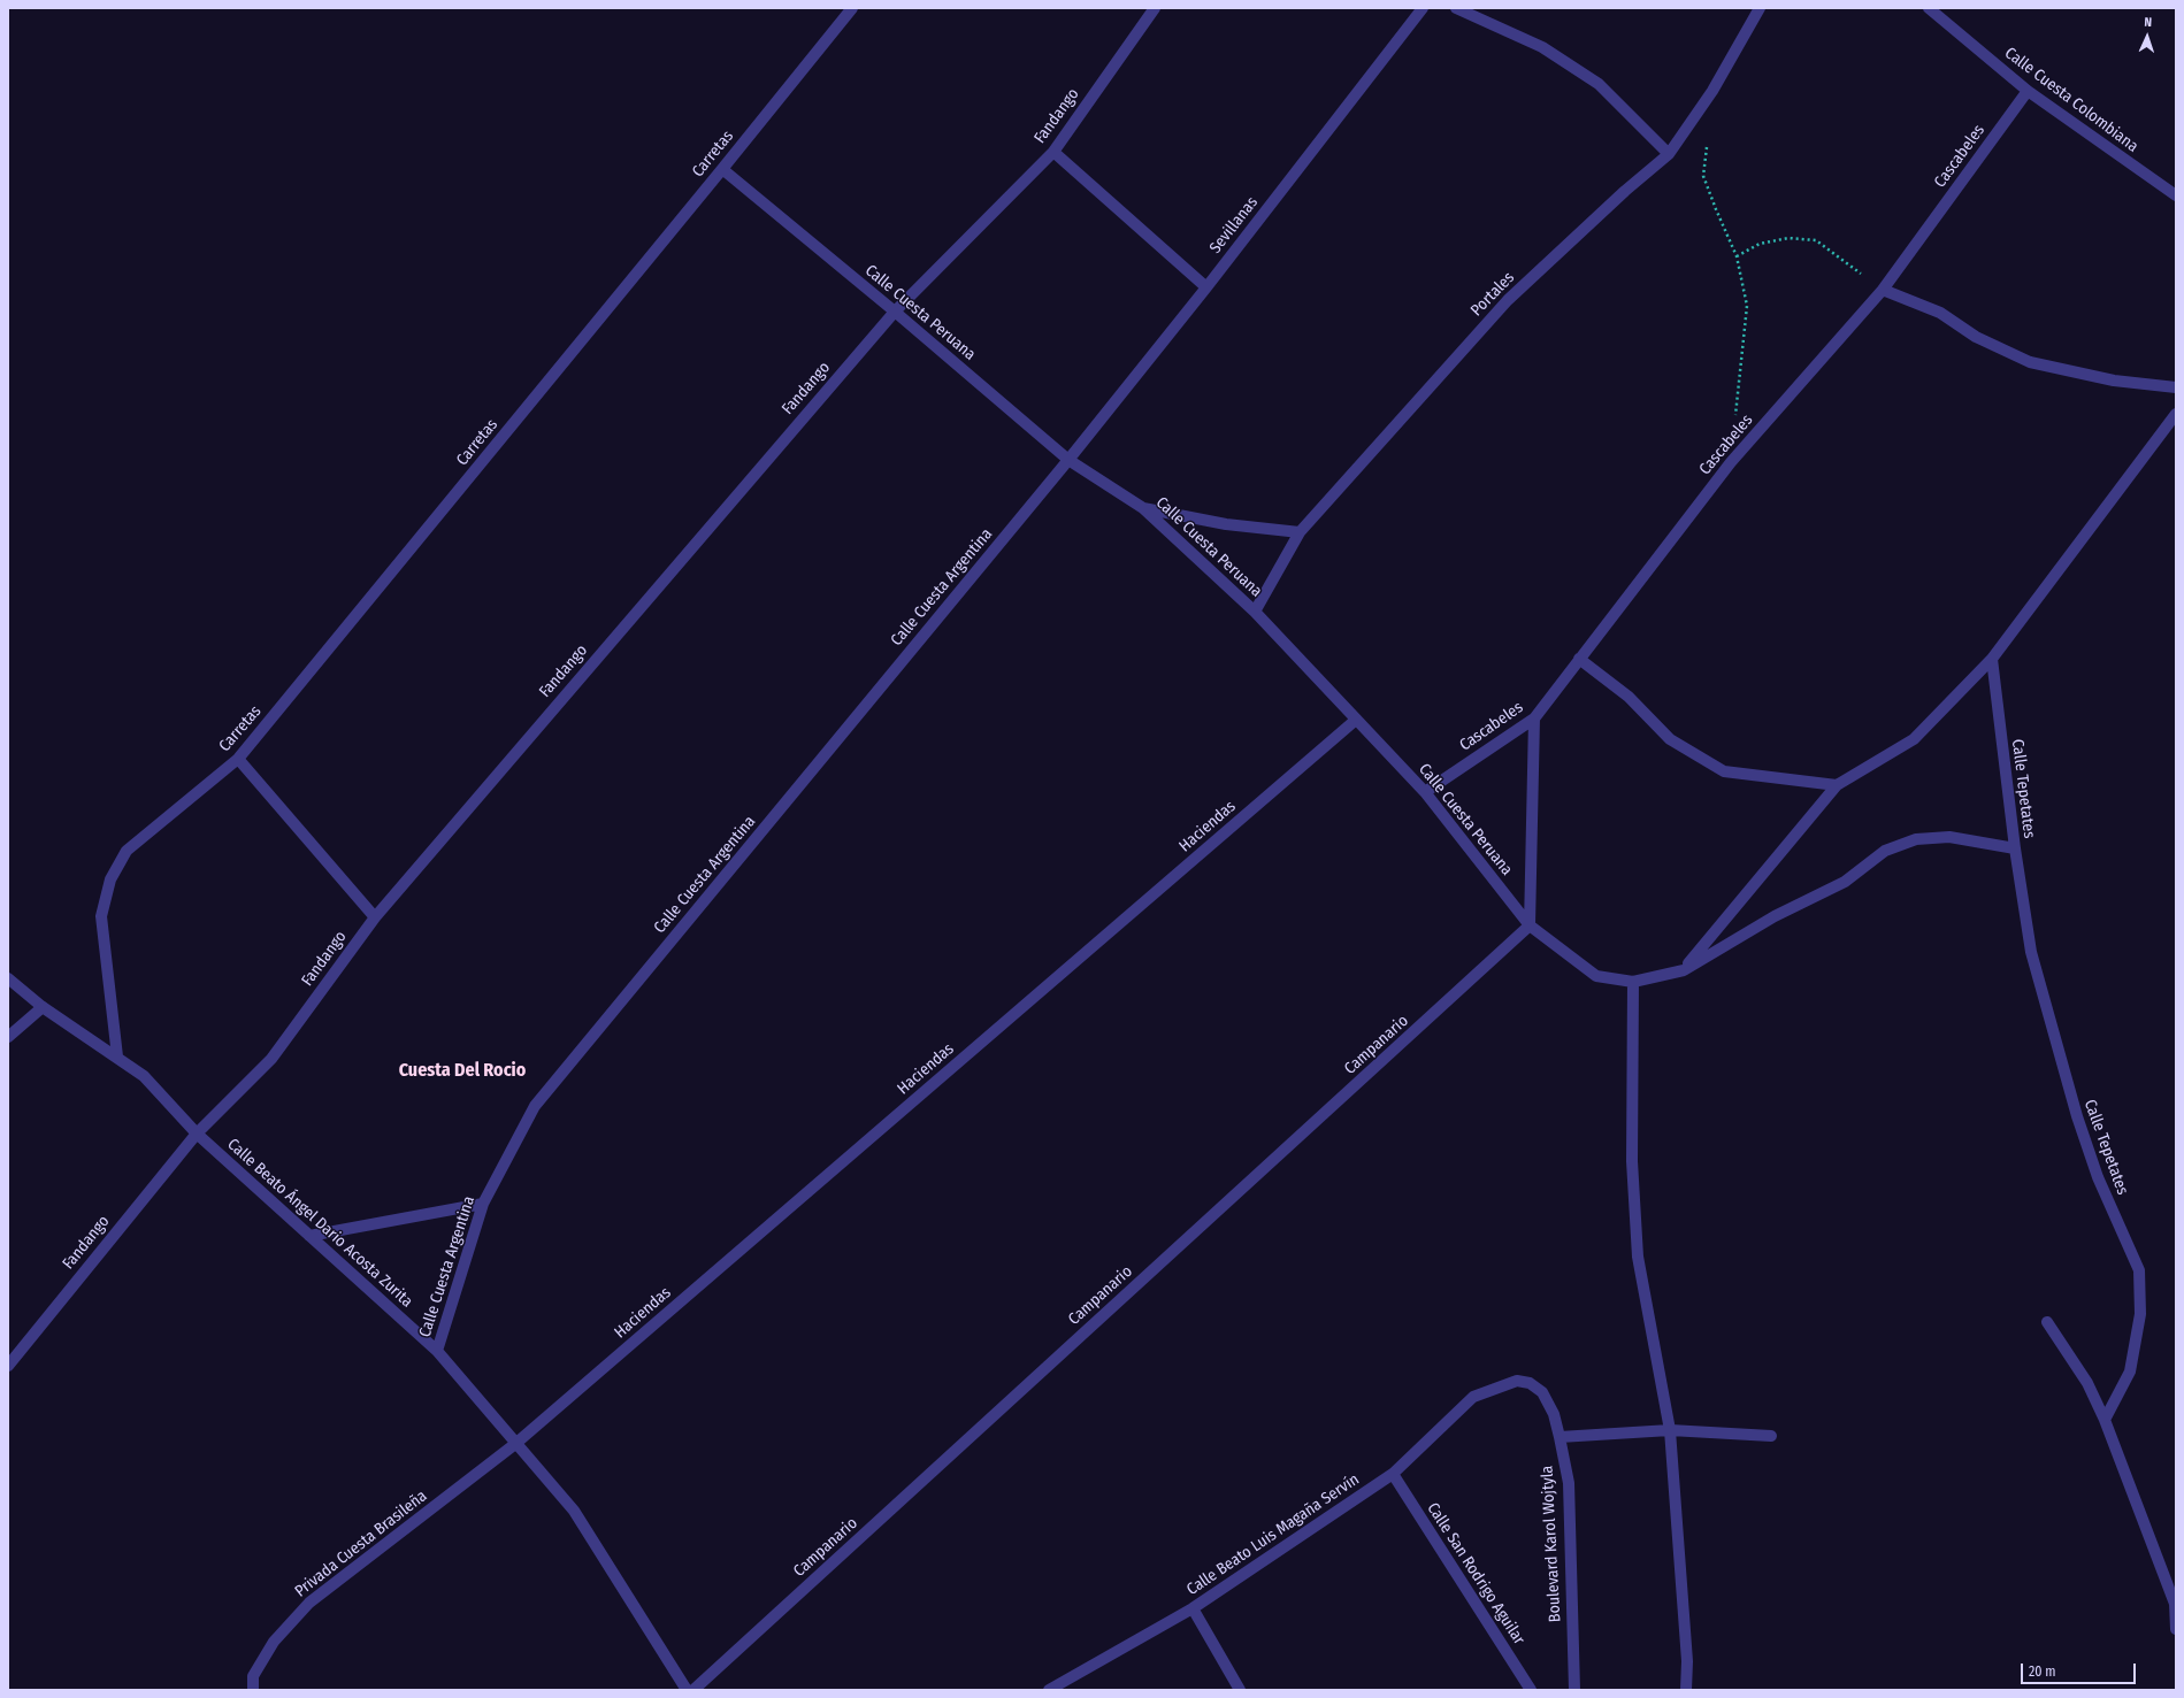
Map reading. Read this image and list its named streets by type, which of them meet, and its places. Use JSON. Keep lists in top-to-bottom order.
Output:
{
  "streets": {
    "street": [
      "Calle Cuesta Colombiana",
      "Fandango",
      "Carretas",
      "Cascabeles",
      "Sevillanas",
      "Portales",
      "Calle Cuesta Peruana",
      "Calle Cuesta Argentina",
      "Calle Tepetates",
      "Haciendas",
      "Campanario",
      "Calle Beato Ángel Dario Acosta Zurita",
      "Calle Beato Luis Magaña Servín",
      "Privada Cuesta Brasileña",
      "Boulevard Karol Wojtyla",
      "Calle San Rodrigo Aguilar"
    ]
  },
  "crossings": [
    ["Calle Cuesta Colombiana", "Cascabeles"],
    ["Fandango", "Calle Cuesta Peruana"],
    ["Fandango", "Calle Beato Ángel Dario Acosta Zurita"],
    ["Carretas", "Calle Cuesta Peruana"],
    ["Carretas", "Calle Beato Ángel Dario Acosta Zurita"],
    ["Cascabeles", "Calle Cuesta Peruana"],
    ["Sevillanas", "Calle Cuesta Peruana"],
    ["Sevillanas", "Calle Cuesta Argentina"],
    ["Portales", "Calle Cuesta Peruana"],
    ["Calle Cuesta Peruana", "Calle Cuesta Argentina"],
    ["Calle Cuesta Peruana", "Haciendas"],
    ["Calle Cuesta Peruana", "Campanario"],
    ["Calle Cuesta Argentina", "Calle Beato Ángel Dario Acosta Zurita"],
    ["Haciendas", "Calle Beato Ángel Dario Acosta Zurita"],
    ["Haciendas", "Privada Cuesta Brasileña"],
    ["Calle Beato Ángel Dario Acosta Zurita", "Privada Cuesta Brasileña"],
    ["Calle Beato Luis Magaña Servín", "Boulevard Karol Wojtyla"],
    ["Calle Beato Luis Magaña Servín", "Calle San Rodrigo Aguilar"]
  ],
  "districts": ["Cuesta Del Rocio"],
  "scale_bar": "20 m",
  "north": "top"
}
